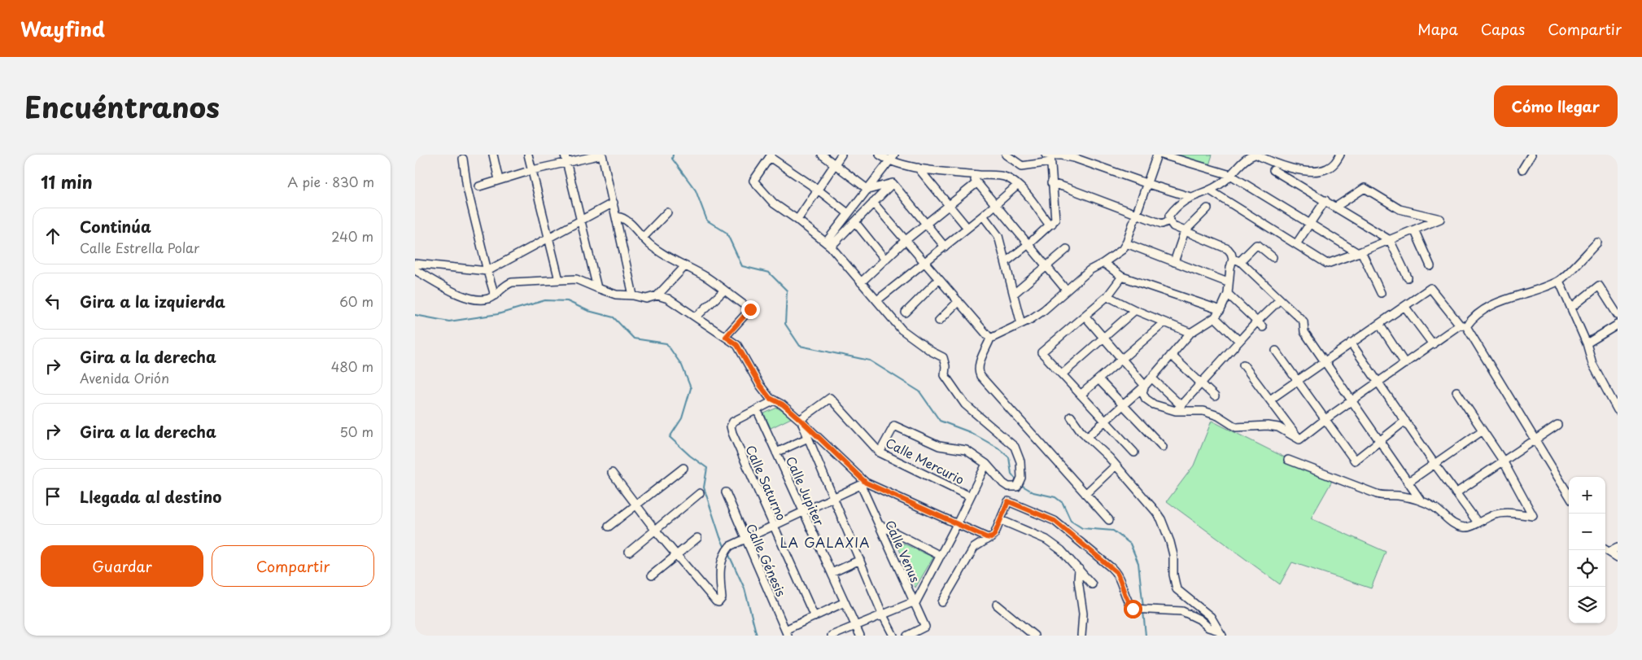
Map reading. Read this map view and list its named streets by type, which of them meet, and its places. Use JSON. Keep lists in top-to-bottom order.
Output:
{
  "streets": {
    "street": [
      "Calle Mercurio",
      "Calle Saturno",
      "Calle Jupiter",
      "Calle Venus",
      "Calle Génesis"
    ]
  },
  "crossings": [
    ["Calle Saturno", "Calle Jupiter"]
  ],
  "districts": ["LA GALAXIA"],
  "page": {
    "header": "Wayfind",
    "nav": ["Mapa", "Capas", "Compartir"],
    "title": "Encuéntranos",
    "buttons": [
      "Cómo llegar",
      ["Guardar", "Compartir"]
    ],
    "heading": ["11 min", "A pie · 830 m"],
    "list": [
      ["Continúa", "Calle Estrella Polar", "240 m"],
      ["Gira a la izquierda", "60 m"],
      ["Gira a la derecha", "Avenida Orión", "480 m"],
      ["Gira a la derecha", "50 m"],
      "Llegada al destino"
    ],
    "map_buttons": ["+", "−"]
  }
}
